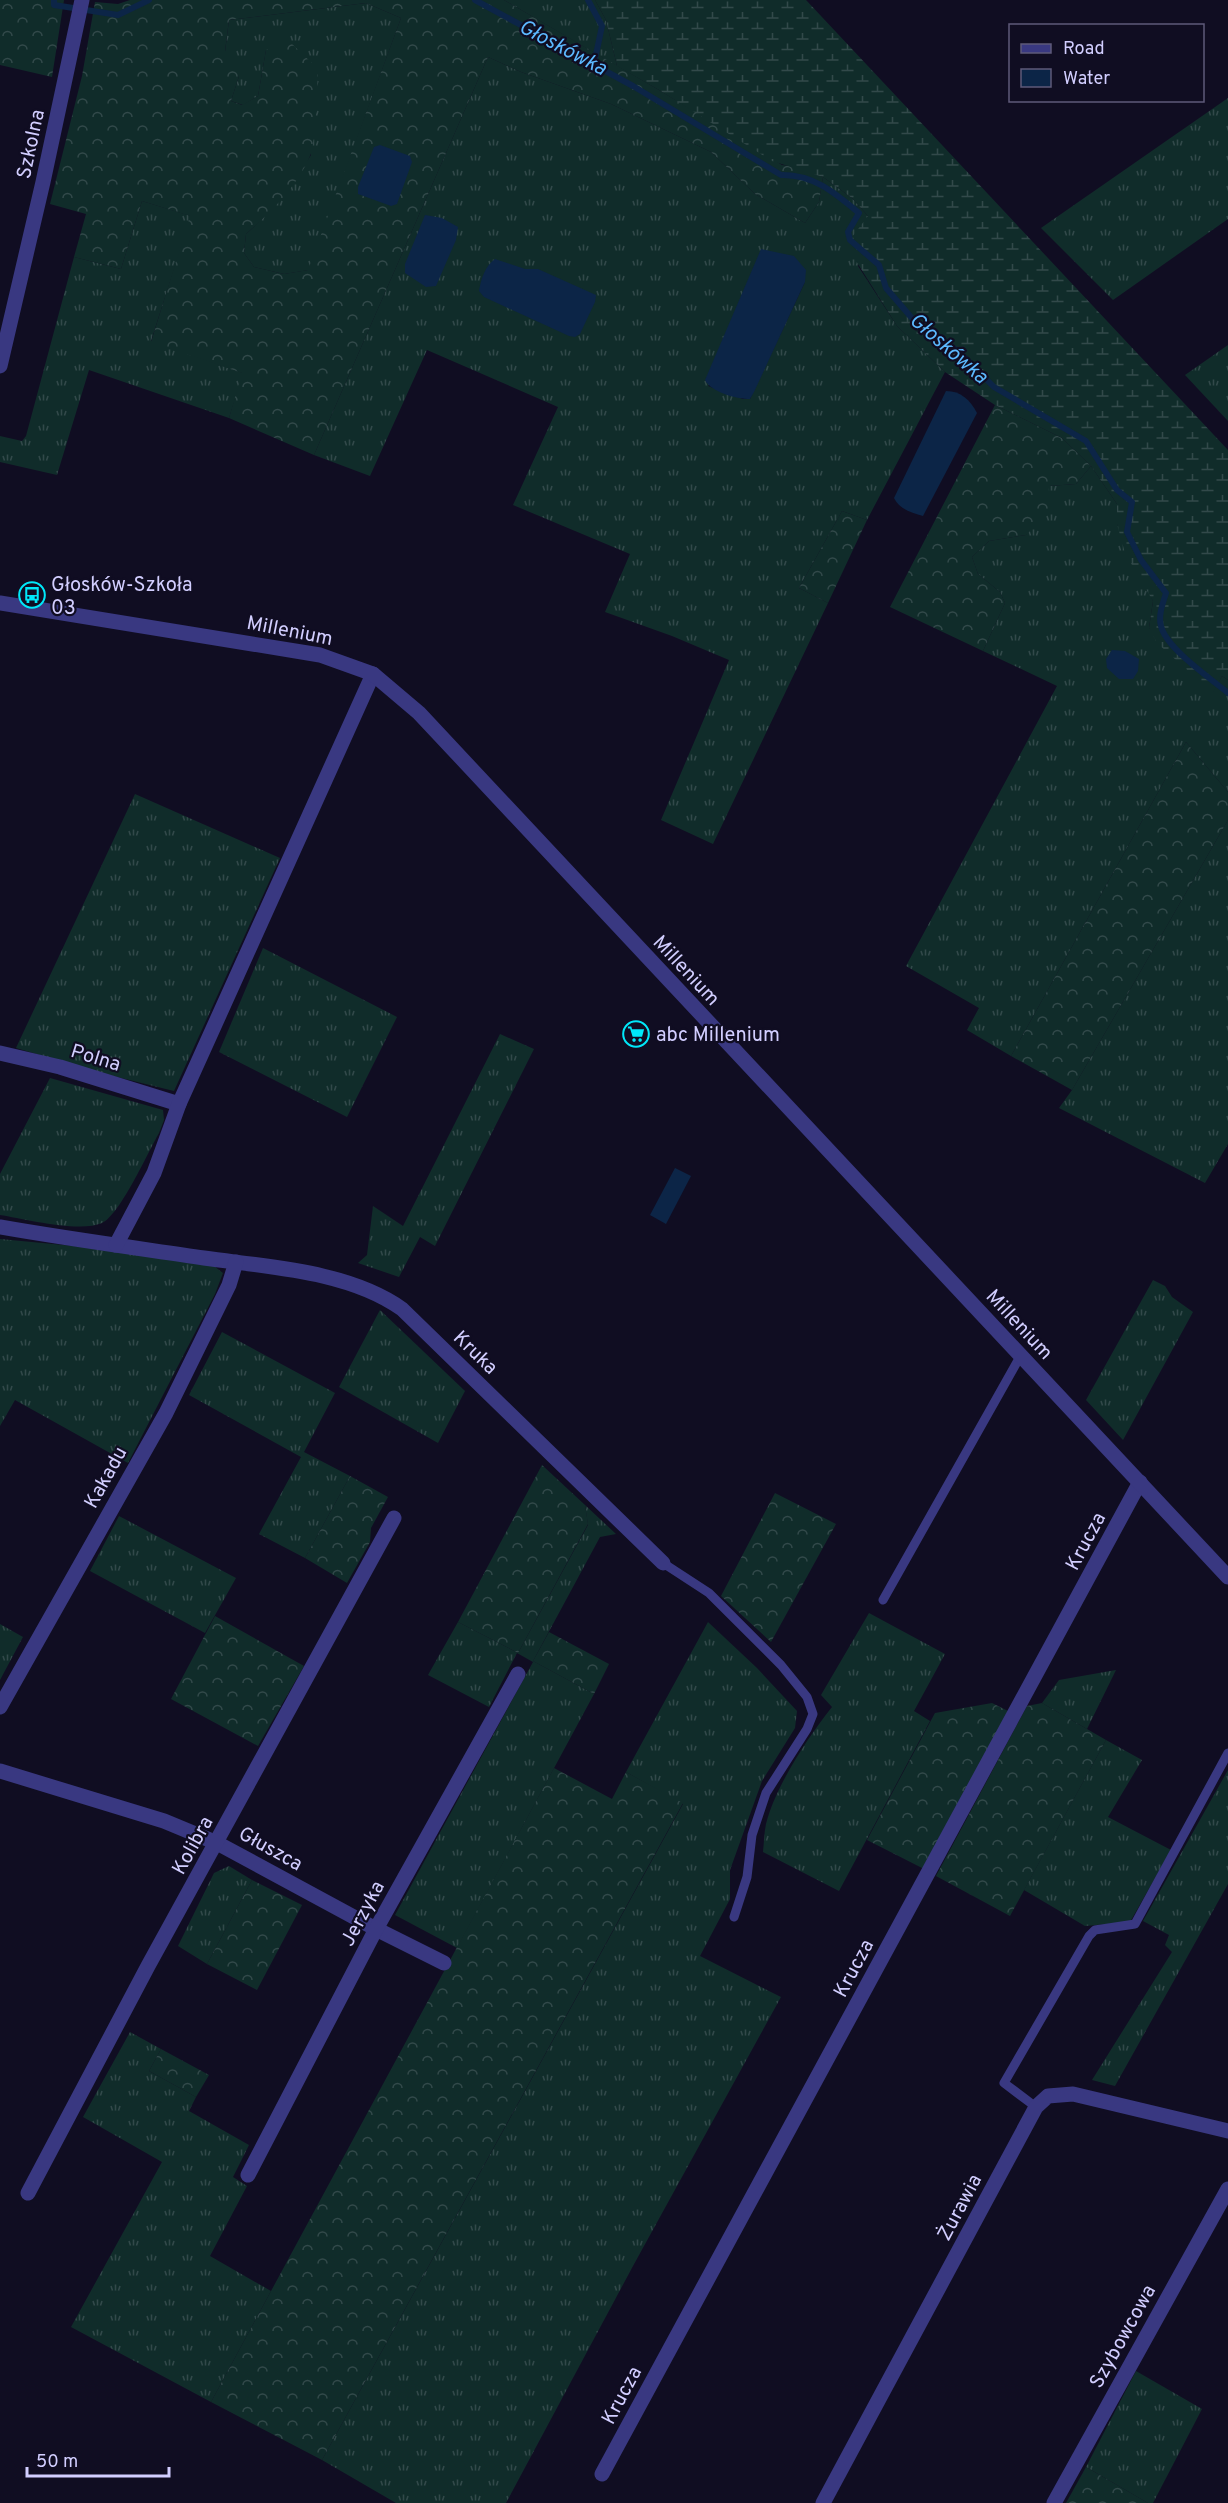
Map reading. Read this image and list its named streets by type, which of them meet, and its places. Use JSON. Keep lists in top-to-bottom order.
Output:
{
  "streets": {
    "street": [
      "Szkolna",
      "Millenium",
      "Polna",
      "Kruka",
      "Kakadu",
      "Krucza",
      "Kolibra",
      "Głuszca",
      "Jerzyka",
      "Żurawia",
      "Szybowcowa"
    ]
  },
  "crossings": [
    ["Millenium", "Krucza"],
    ["Kruka", "Kakadu"],
    ["Kolibra", "Głuszca"],
    ["Głuszca", "Jerzyka"]
  ],
  "water": ["Głoskówka"],
  "places": {
    "bus stop": ["Głosków-Szkoła 03"],
    "supermarket": ["abc Millenium"]
  },
  "legend": ["Road", "Water"],
  "scale_bar": "50 m"
}
